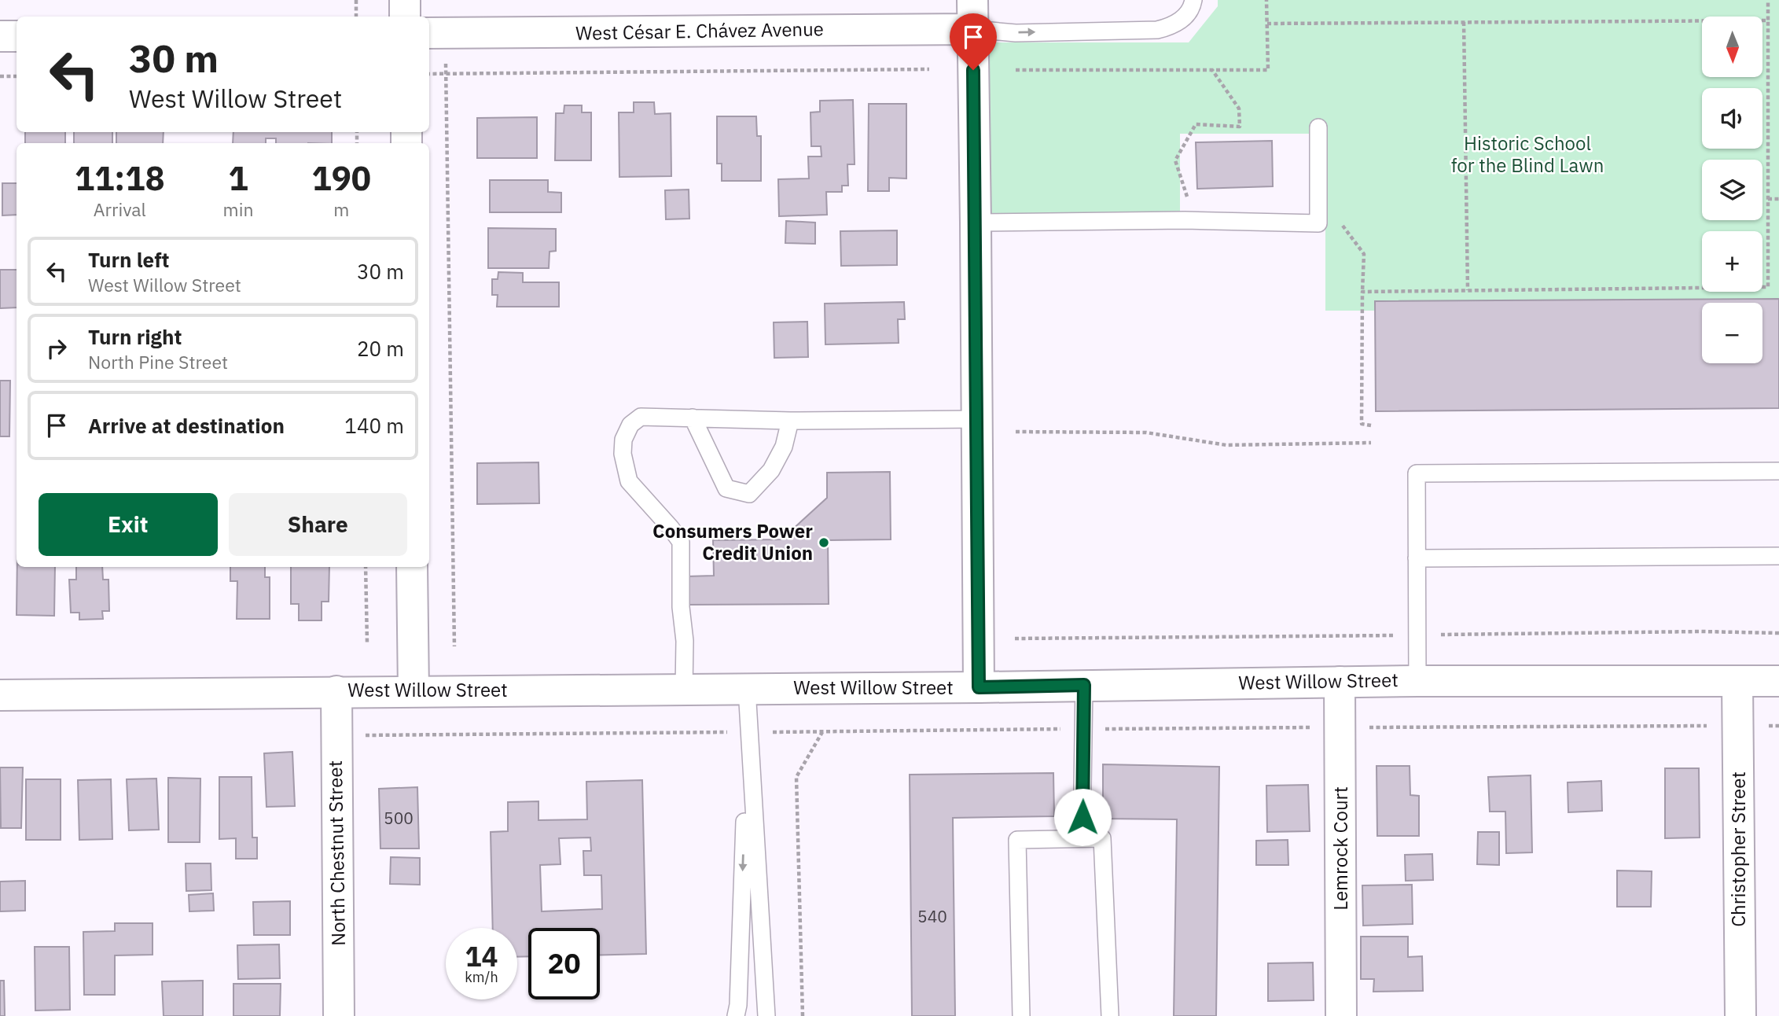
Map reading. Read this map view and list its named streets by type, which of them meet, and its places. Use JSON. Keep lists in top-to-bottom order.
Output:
{
  "streets": {
    "street": [
      "West César E. Chávez Avenue",
      "West Willow Street",
      "Lemrock Court",
      "Christopher Street",
      "North Chestnut Street"
    ]
  },
  "crossings": [
    ["West Willow Street", "Lemrock Court"],
    ["West Willow Street", "Christopher Street"],
    ["West Willow Street", "North Chestnut Street"]
  ],
  "parks": ["Historic School for the Blind Lawn"],
  "places": ["Consumers Power Credit Union"],
  "house_numbers": ["500", "540"],
  "north": "bottom",
  "page": {
    "map_buttons": ["+", "−"],
    "turn": ["30 m", "West Willow Street"],
    "eta": [
      "11:18",
      "Arrival",
      "1",
      "min",
      "190",
      "m"
    ],
    "list": [
      {
        "name": "Turn left",
        "note": "West Willow Street",
        "value": "30 m"
      },
      {
        "name": "Turn right",
        "note": "North Pine Street",
        "value": "20 m"
      },
      {
        "name": "Arrive at destination",
        "value": "140 m"
      }
    ],
    "buttons": ["Exit", "Share"],
    "speed": "14 km/h",
    "limit": "20"
  }
}
